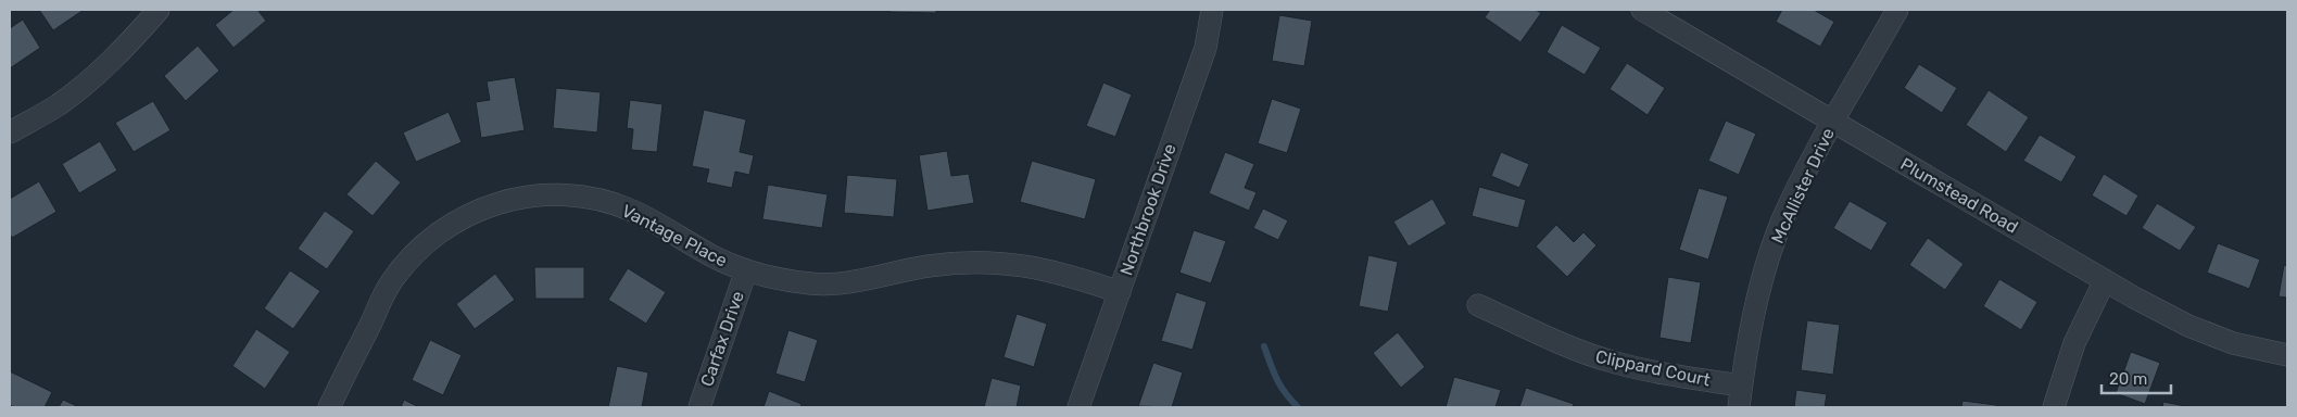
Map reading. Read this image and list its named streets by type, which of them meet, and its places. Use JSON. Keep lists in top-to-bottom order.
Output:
{
  "streets": {
    "street": [
      "McAllister Drive",
      "Plumstead Road",
      "Northbrook Drive",
      "Vantage Place",
      "Carfax Drive",
      "Clippard Court"
    ]
  },
  "crossings": [
    ["McAllister Drive", "Plumstead Road"],
    ["McAllister Drive", "Clippard Court"],
    ["Northbrook Drive", "Vantage Place"],
    ["Vantage Place", "Carfax Drive"]
  ],
  "scale_bar": "20 m"
}
